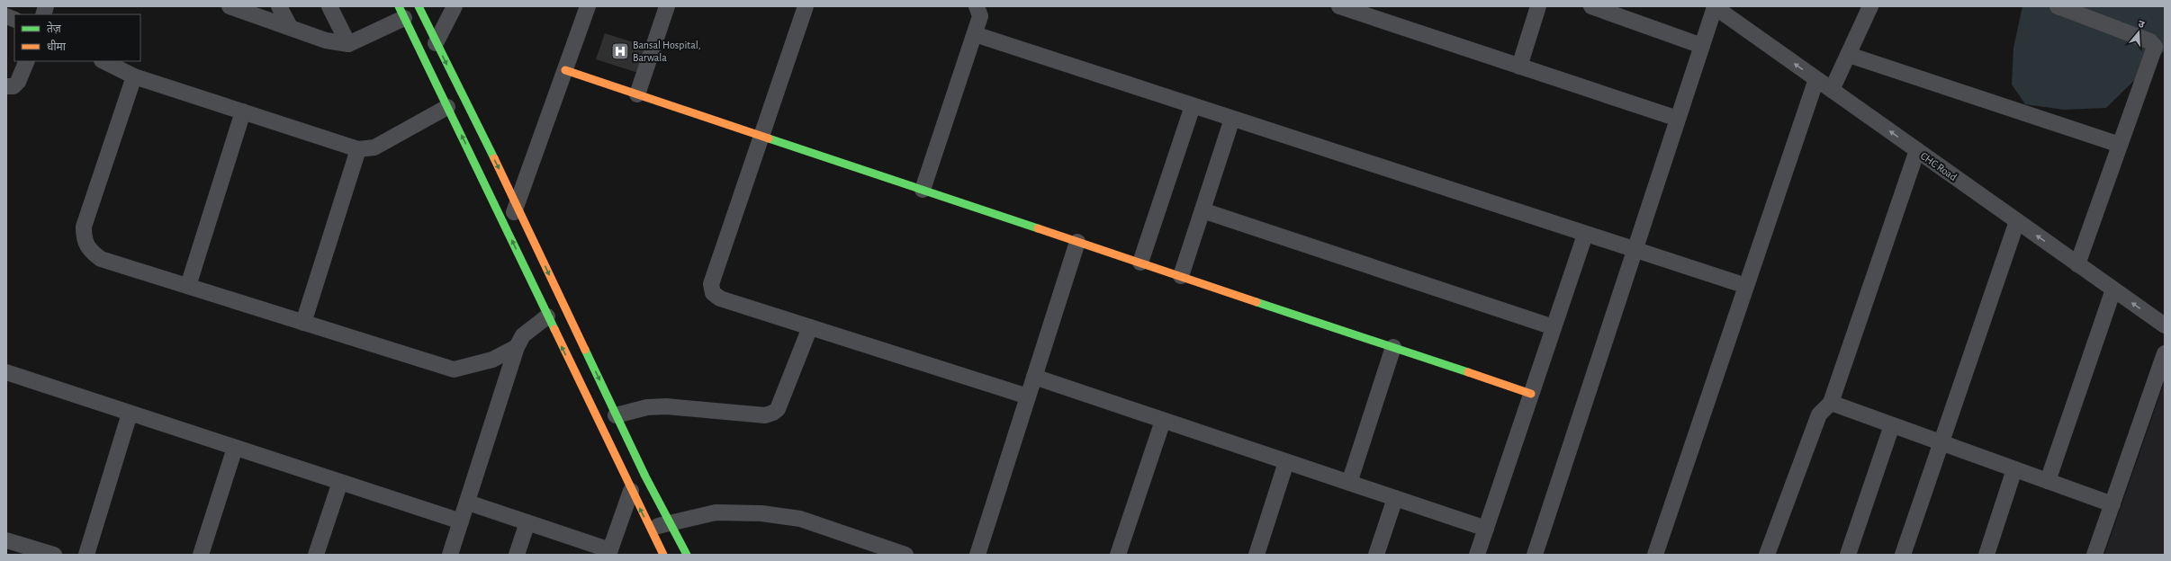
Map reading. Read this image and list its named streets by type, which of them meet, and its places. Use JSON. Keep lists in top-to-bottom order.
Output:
{
  "streets": {
    "street": ["CHC Road"]
  },
  "places": {
    "hospital": ["Bansal Hospital, Barwala"]
  },
  "legend": ["तेज़", "धीमा"],
  "north": "top"
}
